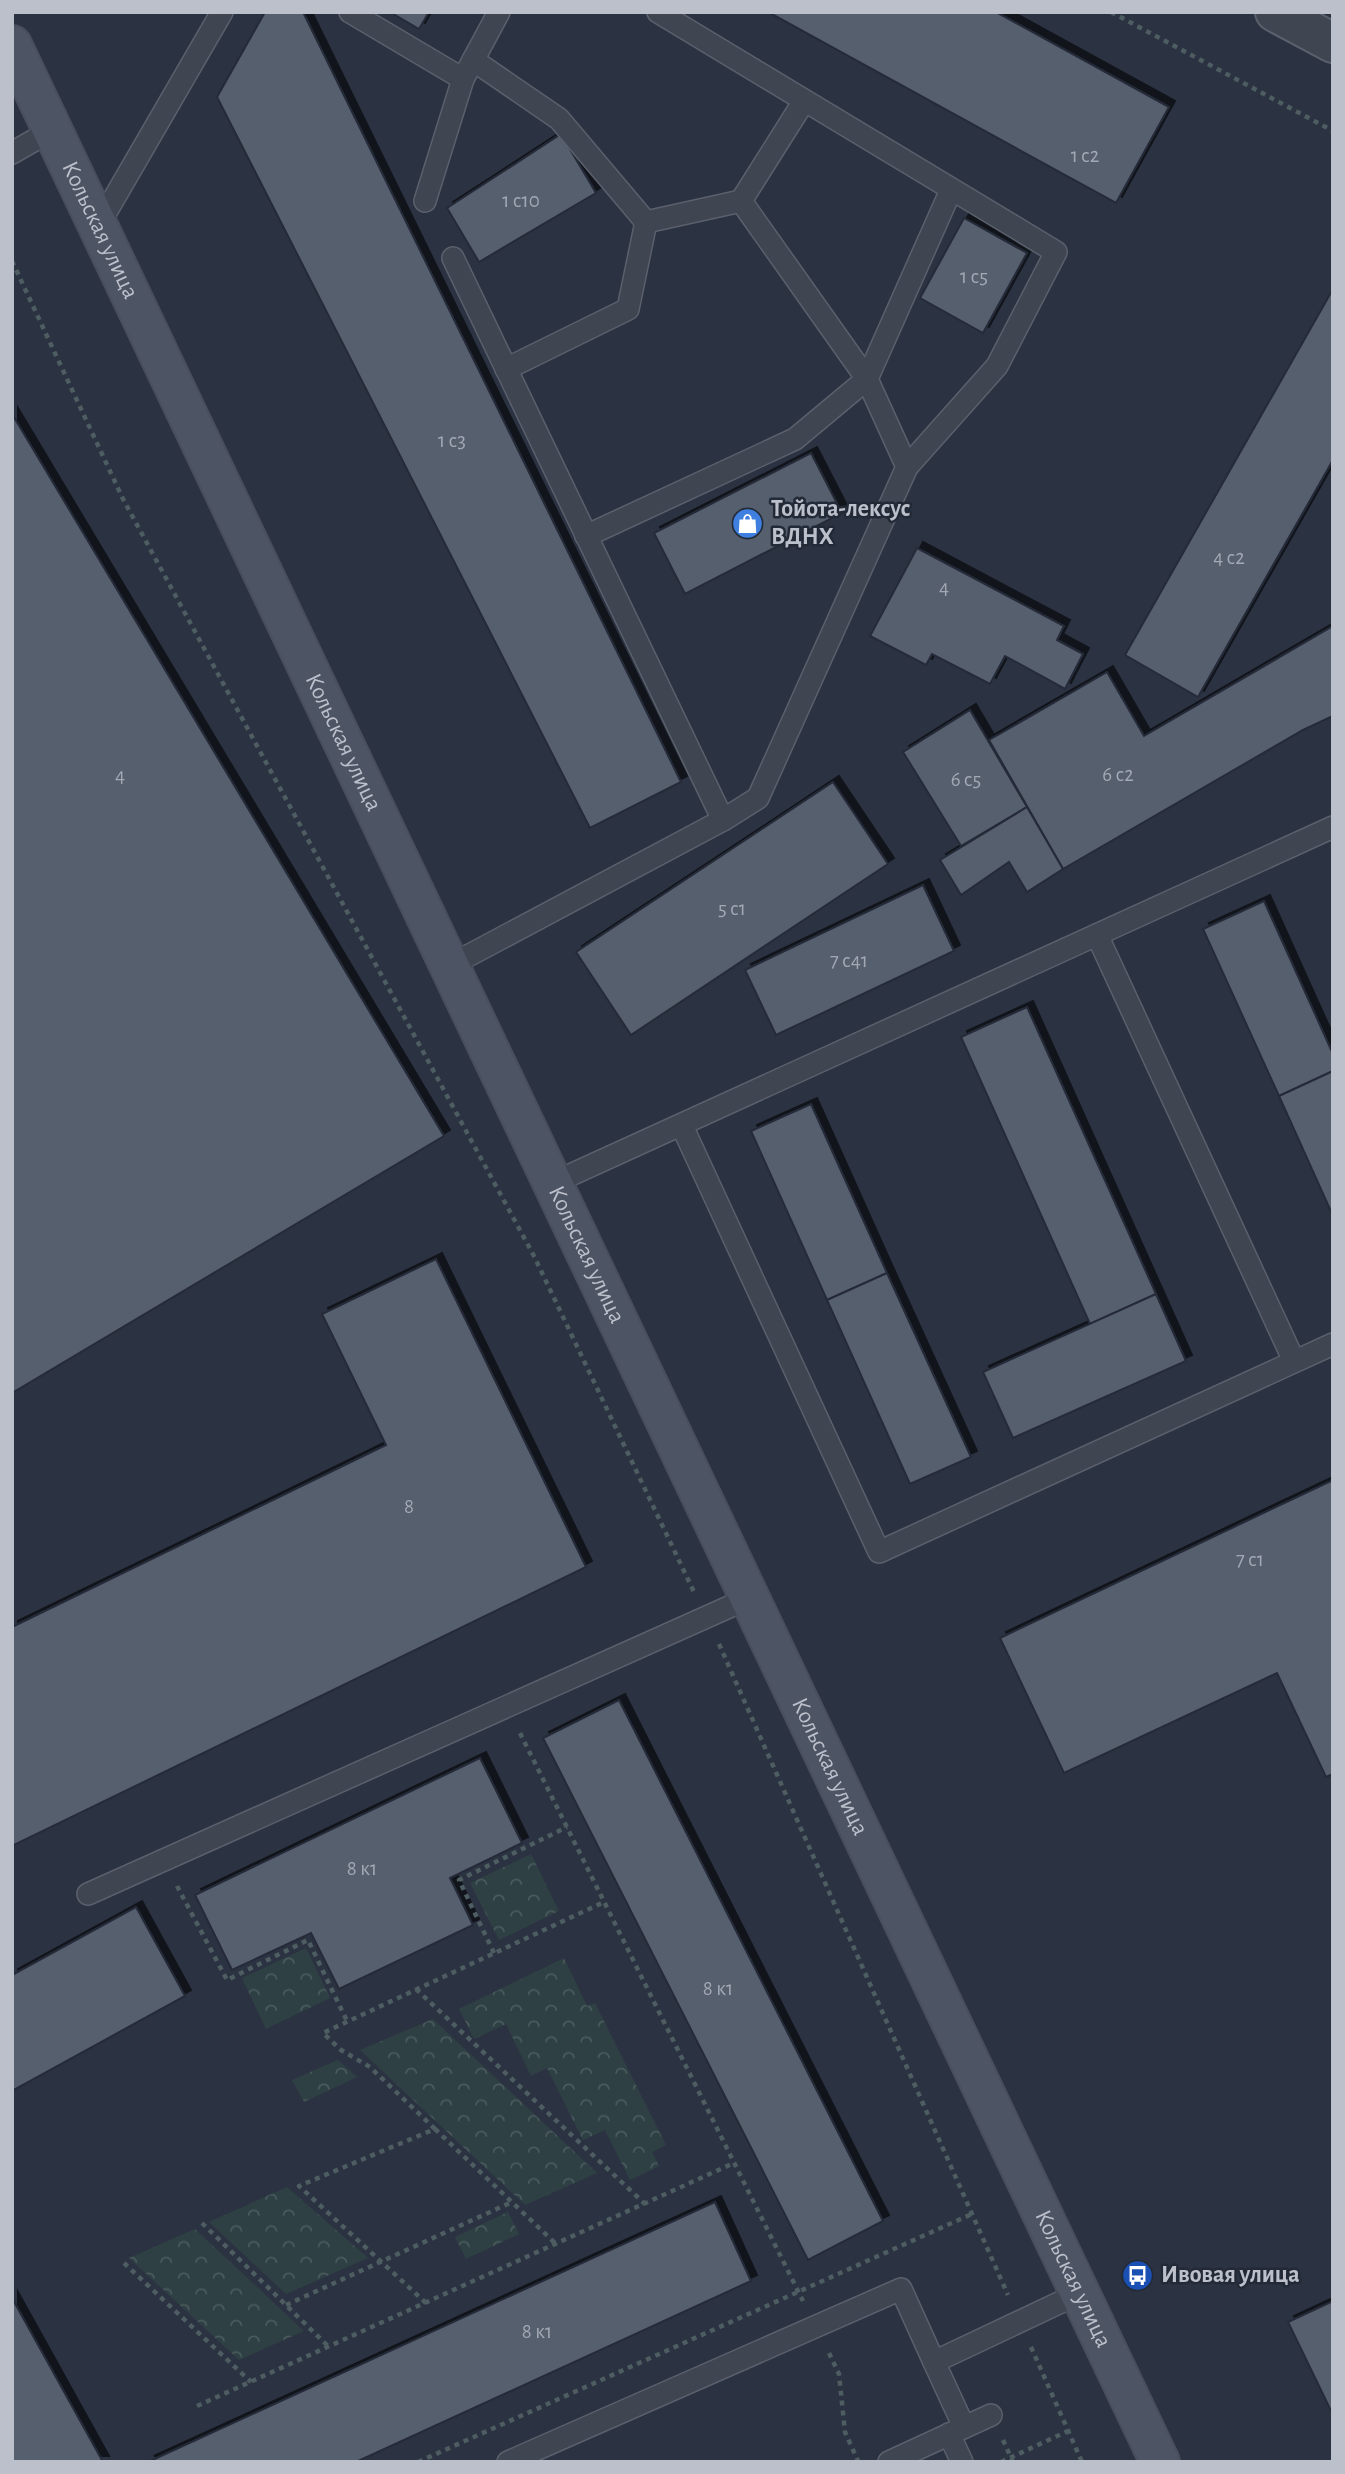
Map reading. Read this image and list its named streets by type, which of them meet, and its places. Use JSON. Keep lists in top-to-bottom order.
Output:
{
  "streets": {
    "main road": ["Кольская улица"]
  },
  "places": {
    "shop": ["Тойота-лексус ВДНХ"],
    "bus stop": ["Ивовая улица"]
  },
  "house_numbers": [
    "1 с2",
    "1 с10",
    "1 с5",
    "1 с3",
    "4 с2",
    "4",
    "6 с2",
    "4",
    "6 с5",
    "5 с1",
    "7 с41",
    "8",
    "7 с1",
    "8 к1",
    "8 к1",
    "8 к1"
  ]
}
